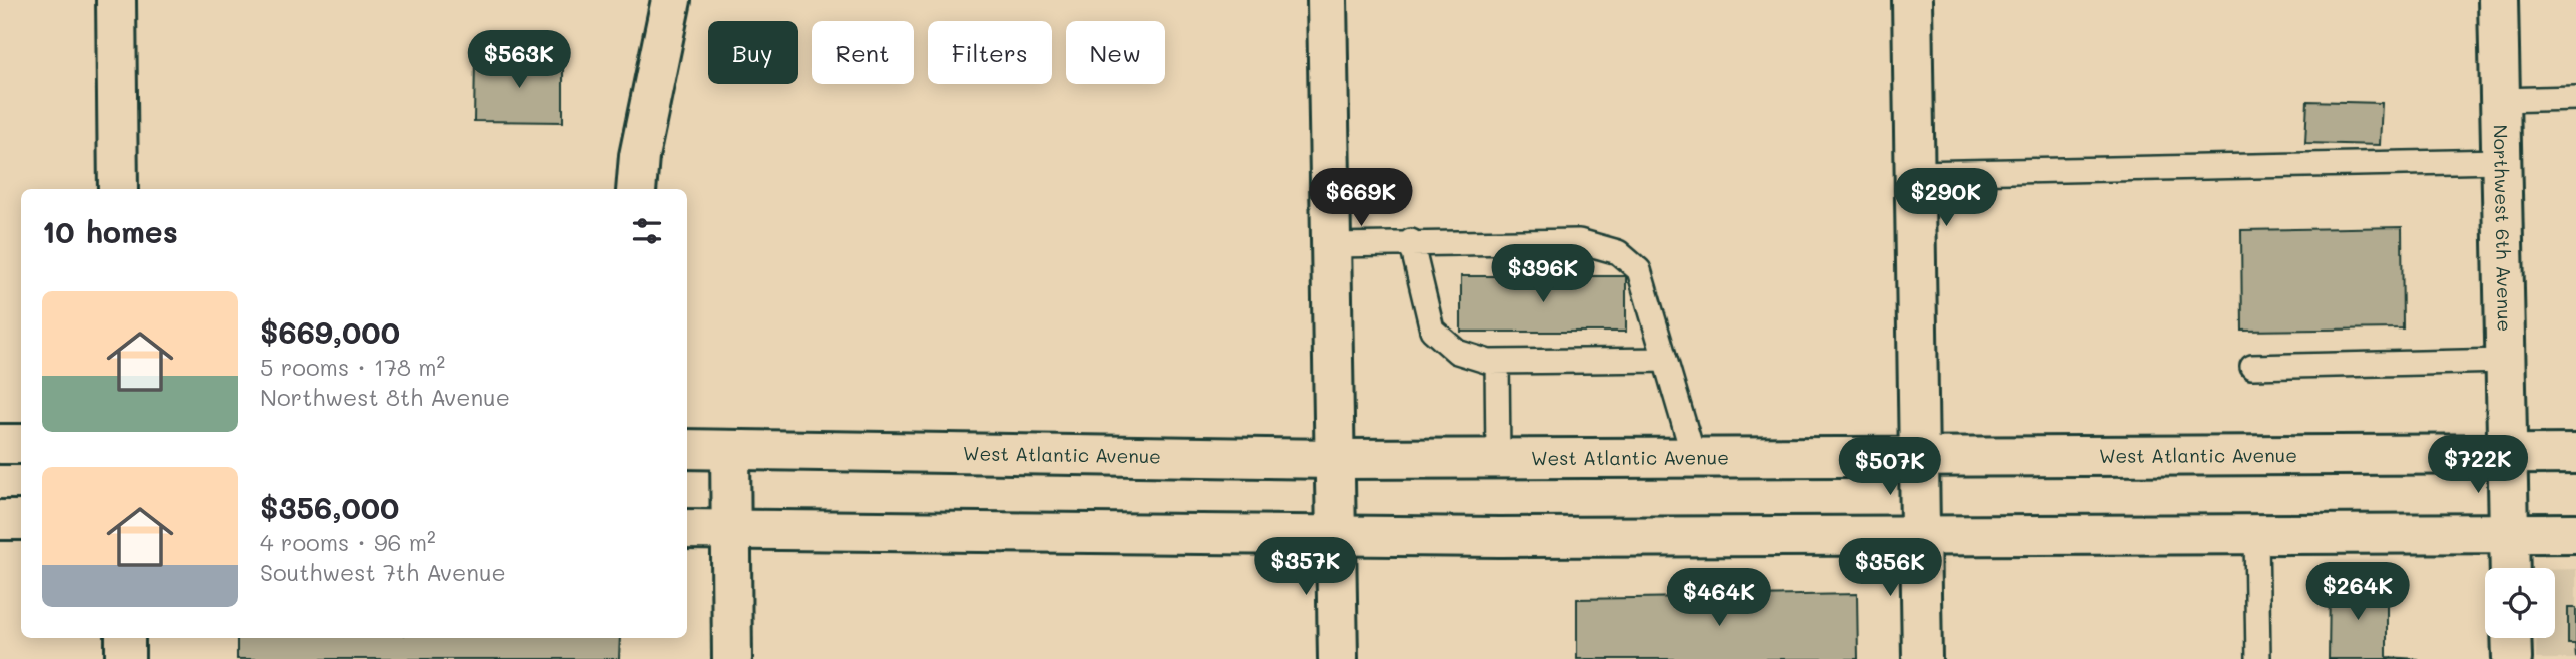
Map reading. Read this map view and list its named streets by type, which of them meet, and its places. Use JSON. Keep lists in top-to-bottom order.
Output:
{
  "streets": {
    "main road": ["Northwest 6th Avenue", "West Atlantic Avenue"]
  },
  "crossings": [
    ["Northwest 6th Avenue", "West Atlantic Avenue"]
  ],
  "page": {
    "chip": [
      "Buy",
      "Rent",
      "Filters",
      "New"
    ],
    "price": [
      "$563K",
      "$669K",
      "$290K",
      "$396K",
      "$722K",
      "$507K",
      "$357K",
      "$356K",
      "$264K",
      "$464K"
    ],
    "heading": "10 homes",
    "list": [
      {
        "name": "$669,000",
        "note": "5 rooms · 178 m² · Northwest 8th Avenue"
      },
      {
        "name": "$356,000",
        "note": "4 rooms · 96 m² · Southwest 7th Avenue"
      }
    ]
  }
}
